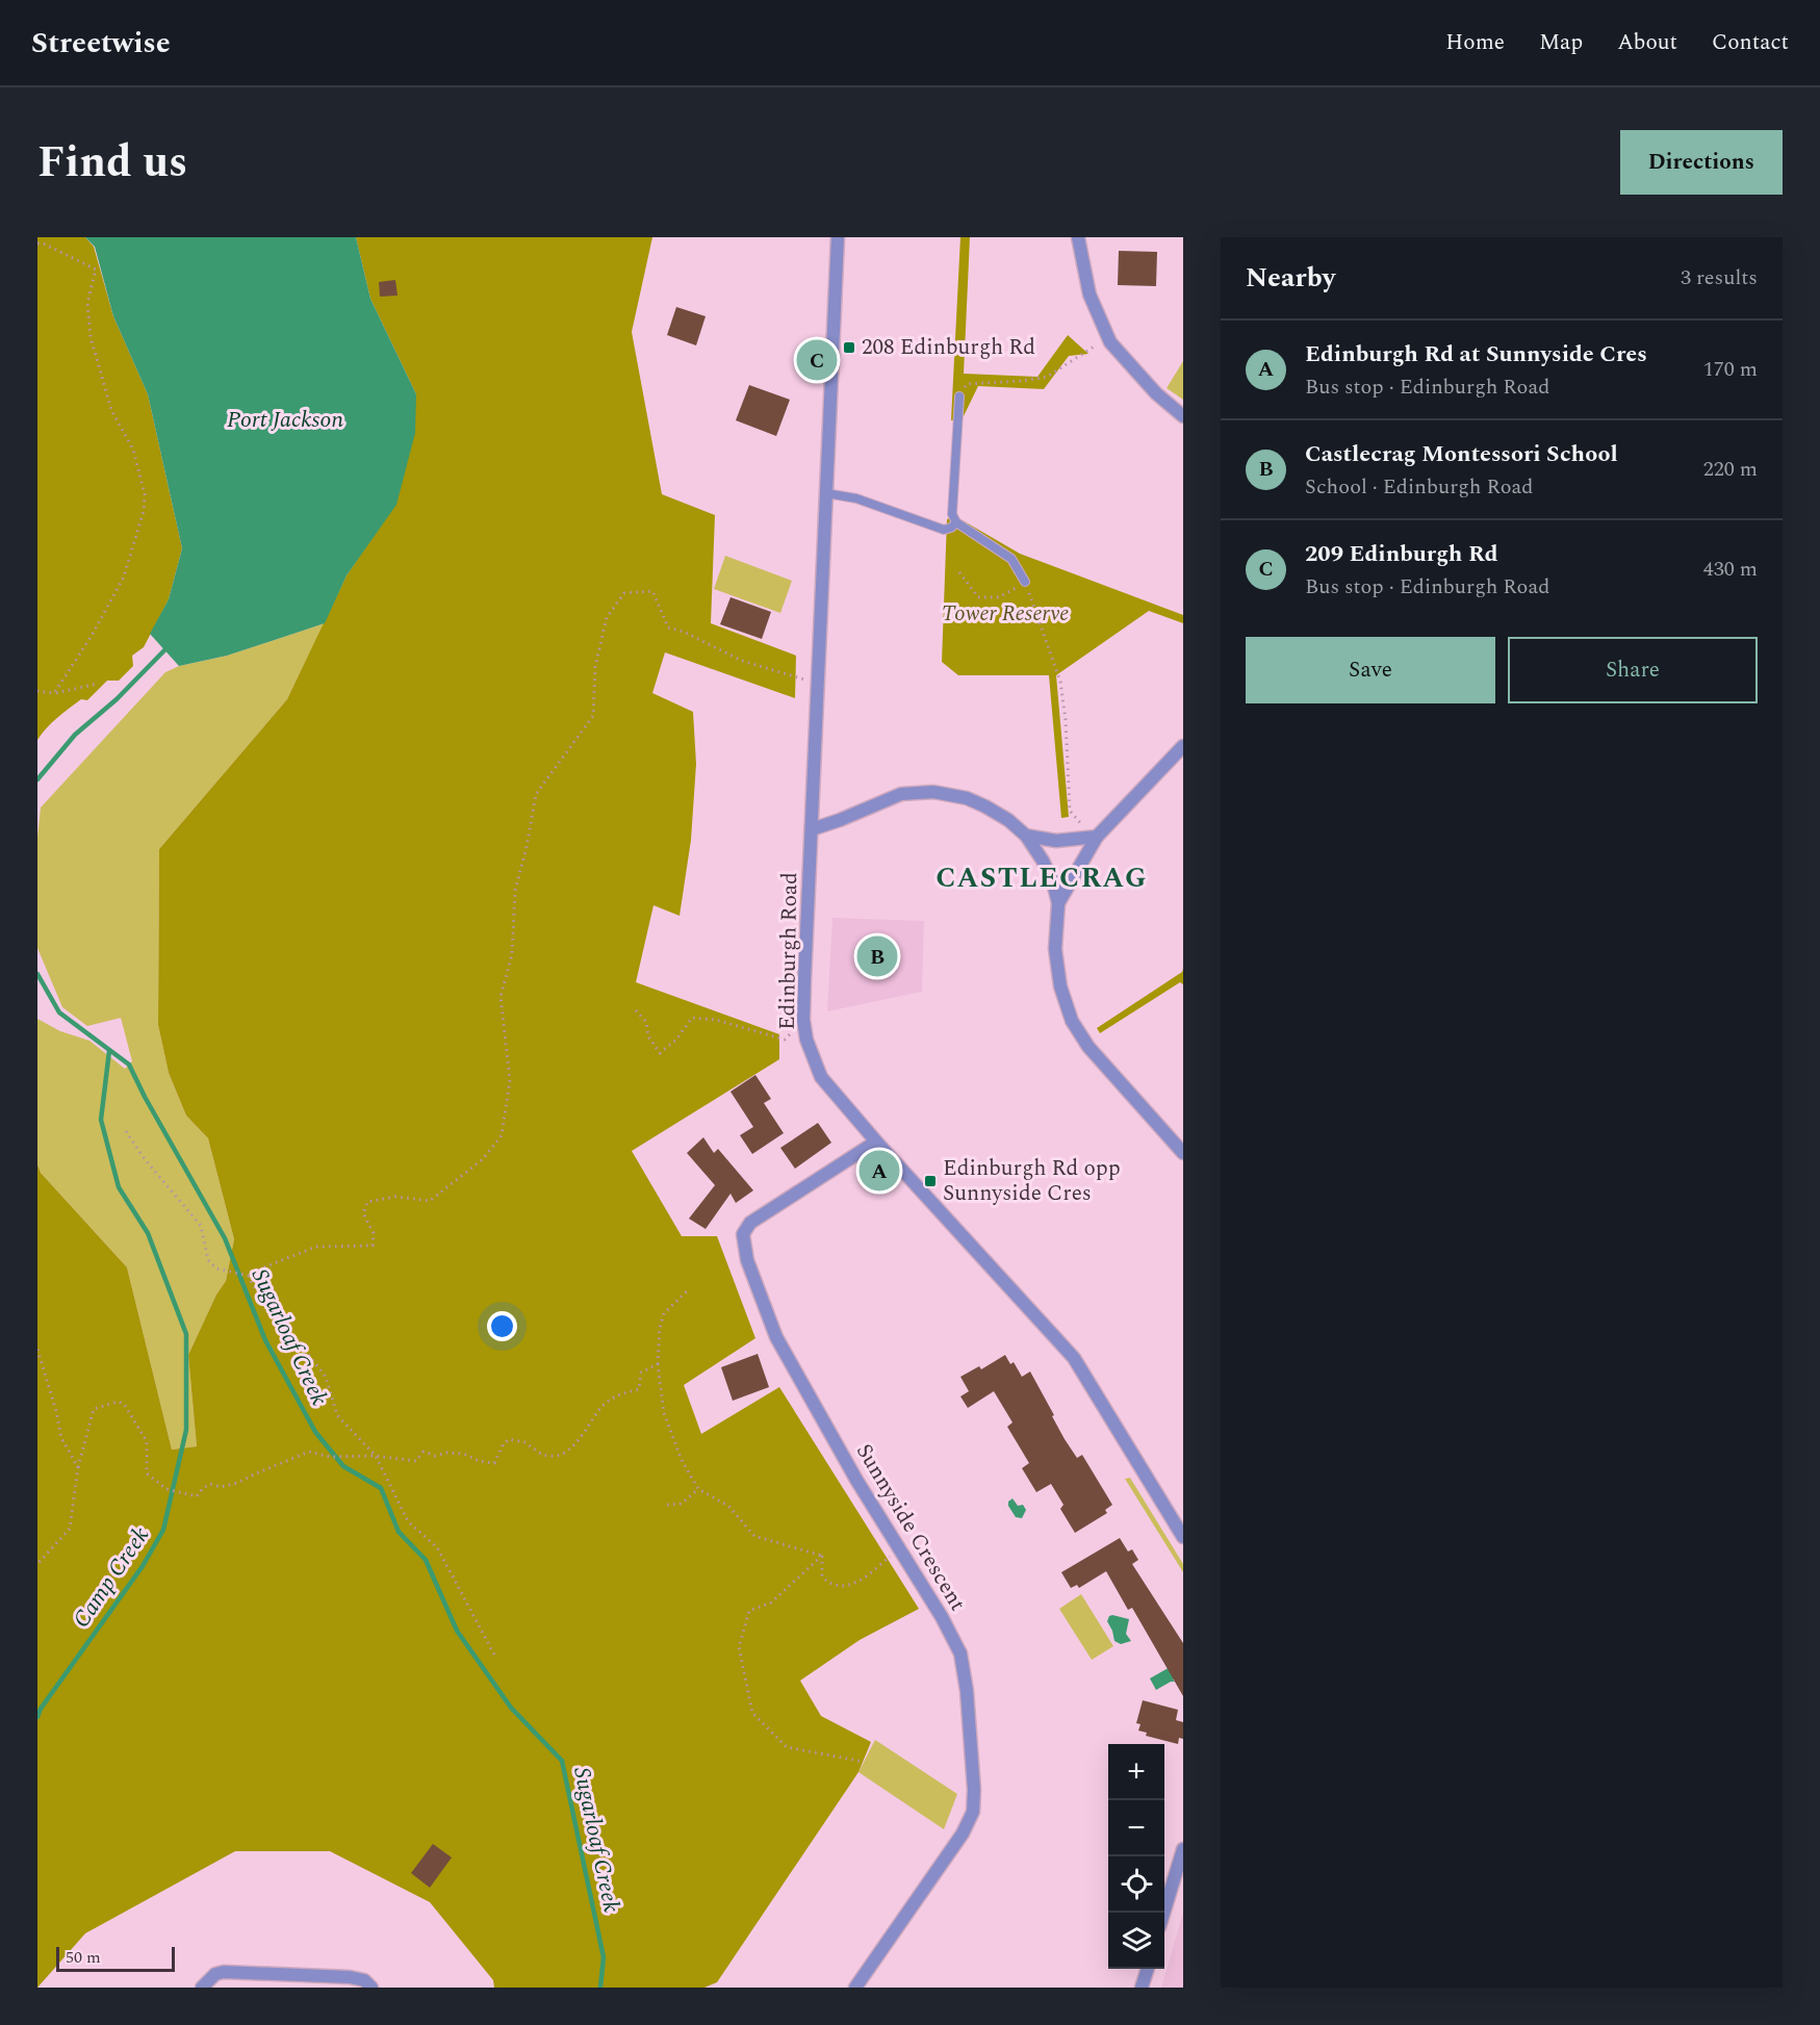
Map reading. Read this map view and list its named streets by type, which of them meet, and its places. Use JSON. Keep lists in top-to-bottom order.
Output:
{
  "streets": {
    "street": ["Edinburgh Road", "Sunnyside Crescent"]
  },
  "crossings": [
    ["Edinburgh Road", "Sunnyside Crescent"]
  ],
  "districts": ["CASTLECRAG"],
  "water": ["Port Jackson", "Sugarloaf Creek", "Camp Creek"],
  "parks": ["Tower Reserve"],
  "places": {
    "transit": ["208 Edinburgh Rd", "Edinburgh Rd opp Sunnyside Cres"]
  },
  "scale_bar": "50 m",
  "page": {
    "header": "Streetwise",
    "nav": [
      "Home",
      "Map",
      "About",
      "Contact"
    ],
    "title": "Find us",
    "buttons": [
      "Directions",
      ["Save", "Share"]
    ],
    "heading": ["Nearby", "3 results"],
    "list": [
      {
        "mark": "A",
        "name": "Edinburgh Rd at Sunnyside Cres",
        "note": "Bus stop · Edinburgh Road",
        "value": "170 m"
      },
      {
        "mark": "B",
        "name": "Castlecrag Montessori School",
        "note": "School · Edinburgh Road",
        "value": "220 m"
      },
      {
        "mark": "C",
        "name": "209 Edinburgh Rd",
        "note": "Bus stop · Edinburgh Road",
        "value": "430 m"
      }
    ],
    "pins": ["C", "B", "A"],
    "map_buttons": ["+", "−"],
    "scale": "50 m"
  }
}
